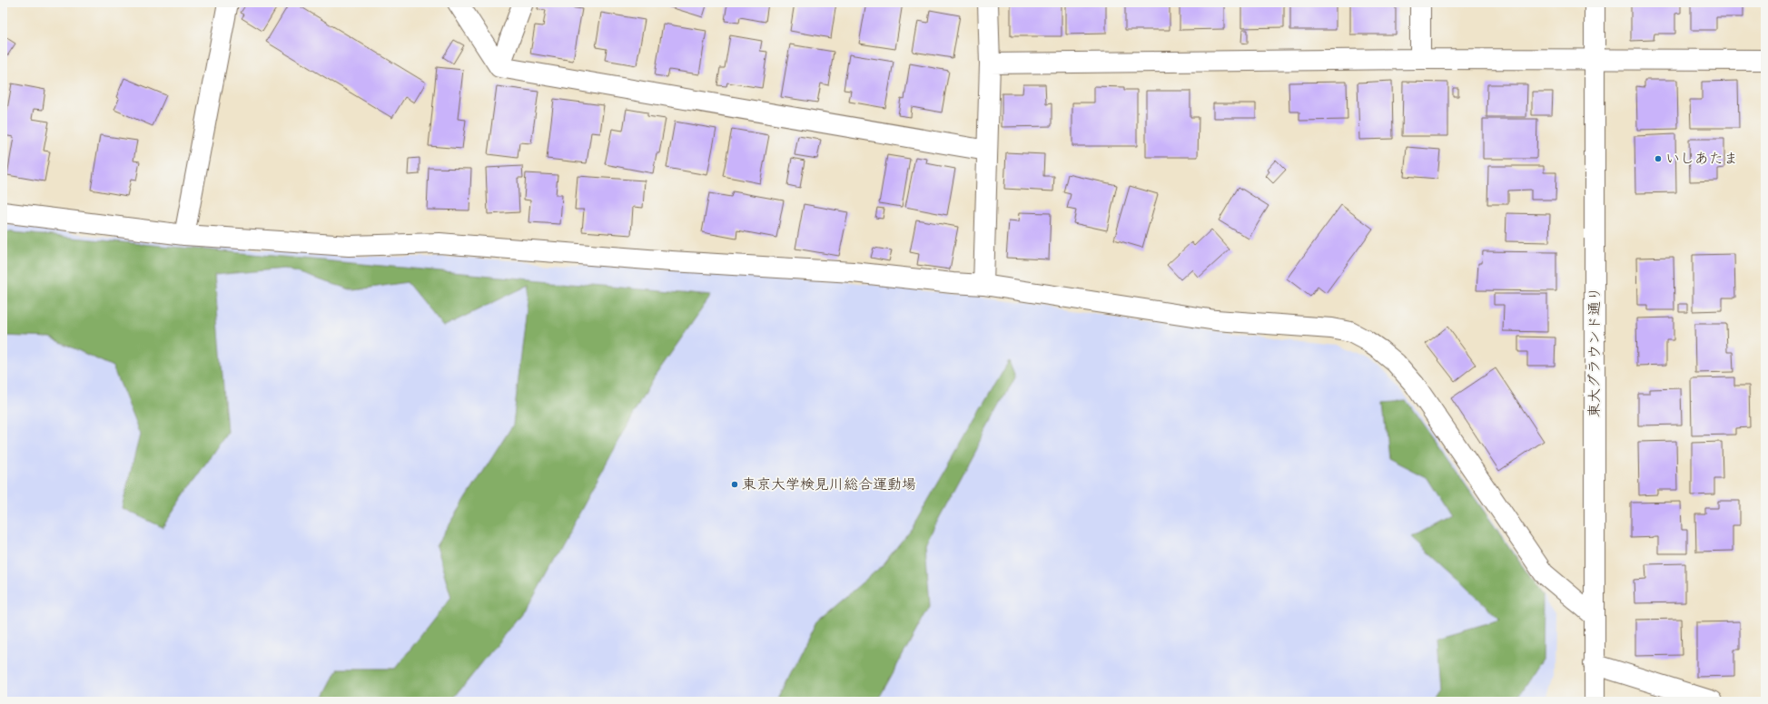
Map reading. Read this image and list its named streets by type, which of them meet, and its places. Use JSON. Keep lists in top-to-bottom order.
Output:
{
  "streets": {
    "street": ["東大グラウンド通り"]
  },
  "places": ["いしあたま", "東京大学検見川総合運動場"]
}
